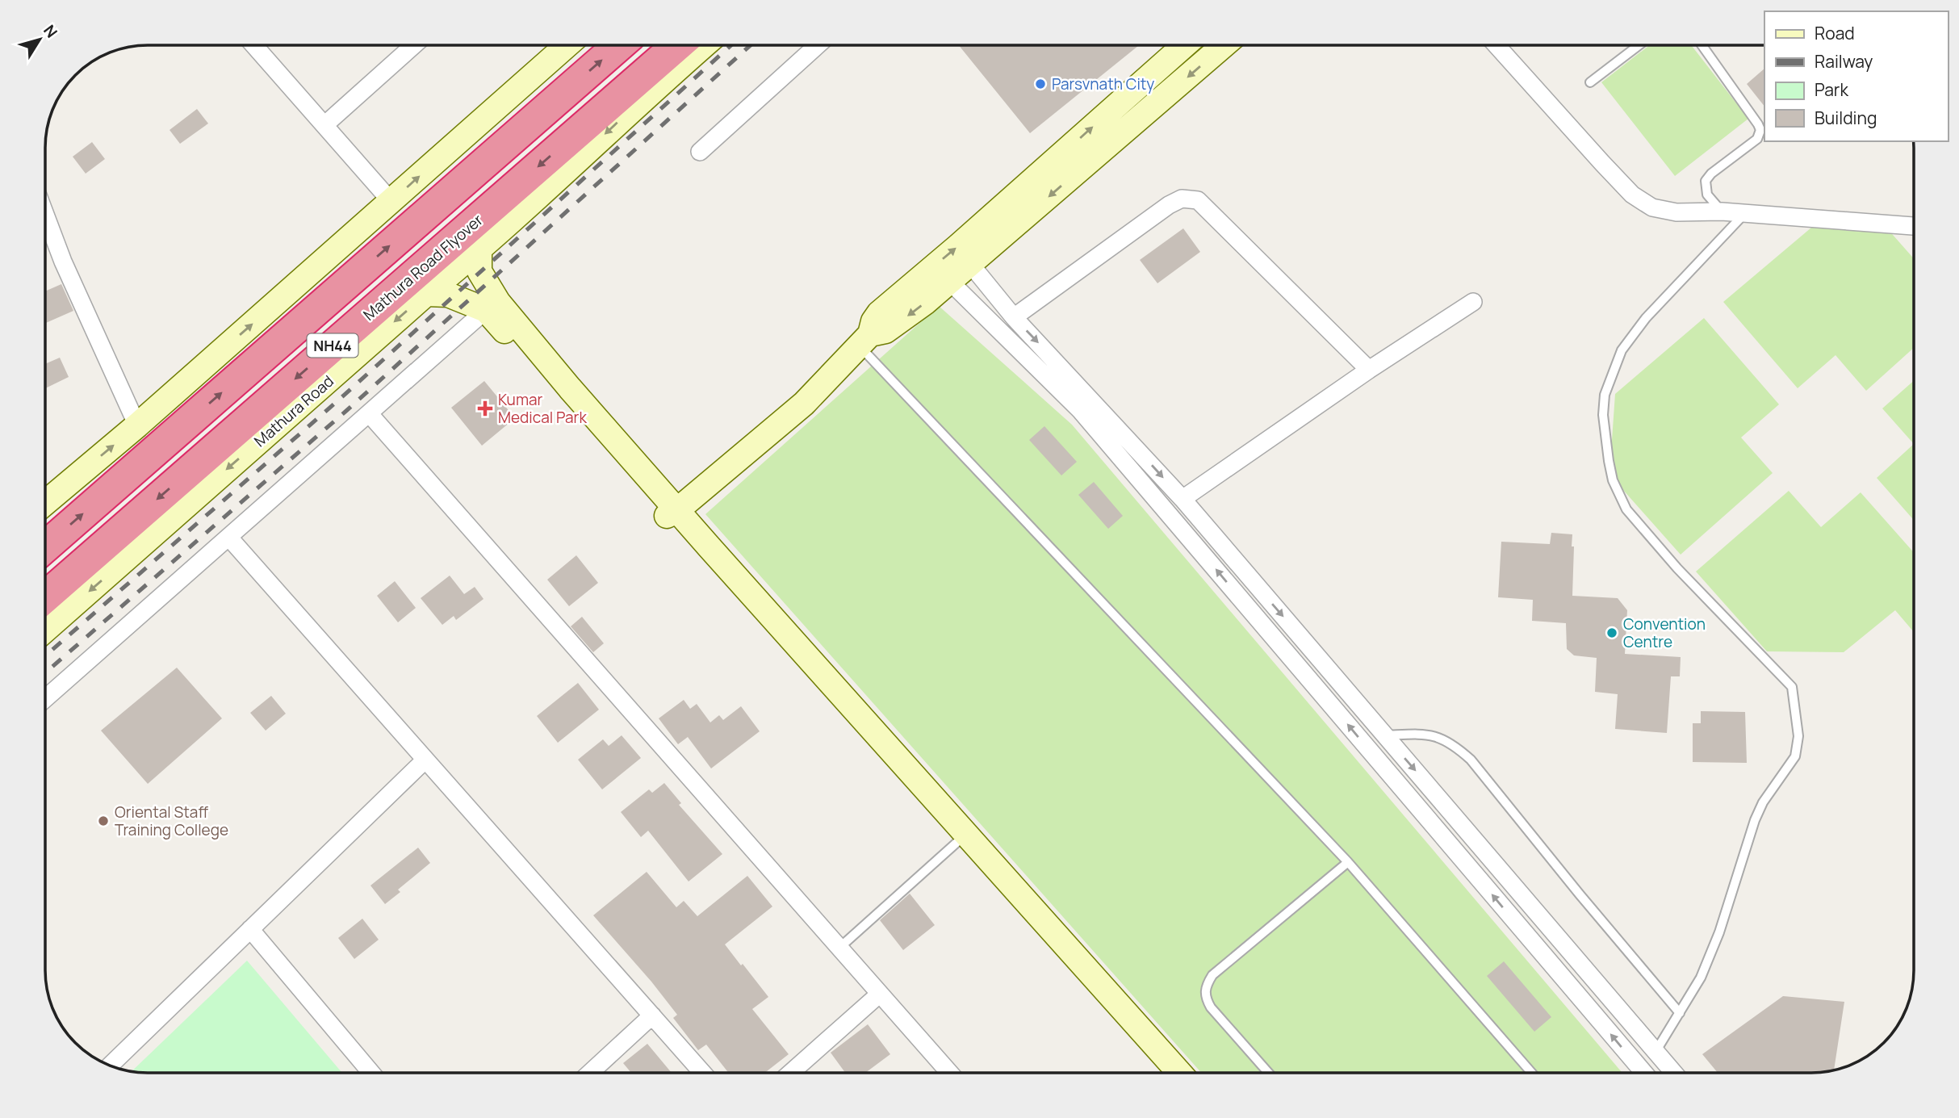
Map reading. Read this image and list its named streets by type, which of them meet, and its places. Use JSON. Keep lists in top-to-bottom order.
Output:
{
  "streets": {
    "highway": ["Mathura Road Flyover", "NH44"],
    "street": ["Mathura Road"]
  },
  "crossings": [
    ["Mathura Road Flyover", "Mathura Road"]
  ],
  "places": {
    "other": ["Parsvnath City", "Convention Centre", "Oriental Staff Training College"],
    "health": ["Kumar Medical Park"]
  },
  "legend": [
    "Road",
    "Railway",
    "Park",
    "Building"
  ],
  "north": "top right"
}
